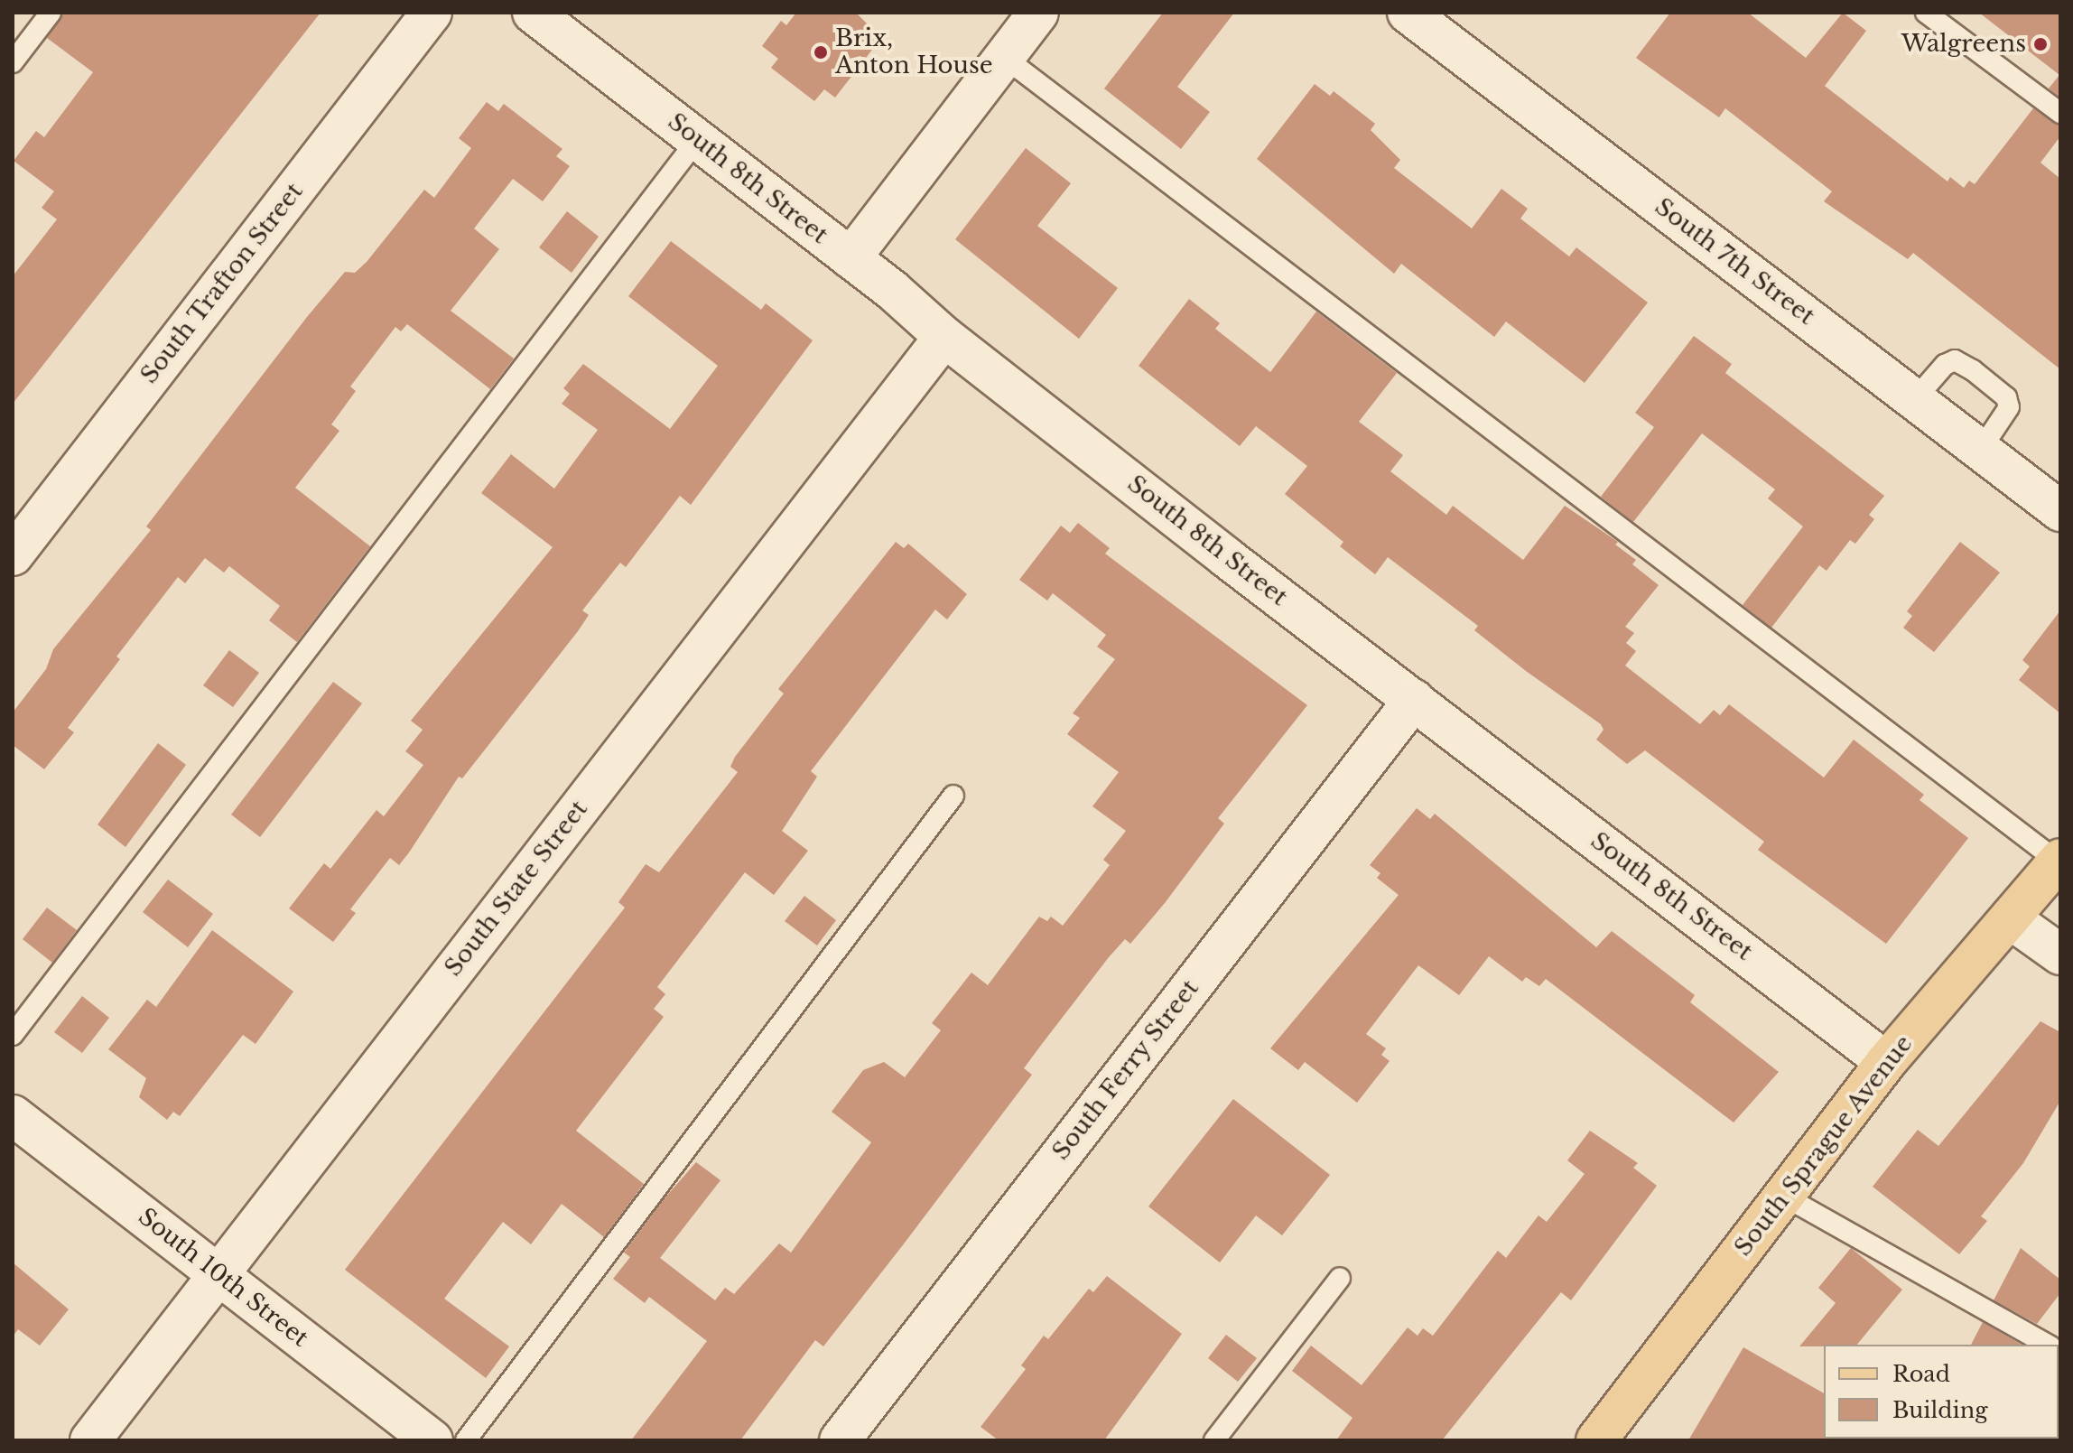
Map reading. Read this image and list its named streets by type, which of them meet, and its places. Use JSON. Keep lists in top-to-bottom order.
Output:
{
  "streets": {
    "main road": ["South Sprague Avenue"],
    "street": [
      "South 8th Street",
      "South 7th Street",
      "South Trafton Street",
      "South State Street",
      "South Ferry Street",
      "South 10th Street"
    ]
  },
  "crossings": [
    ["South 8th Street", "South State Street"],
    ["South 8th Street", "South Ferry Street"],
    ["South 8th Street", "South Sprague Avenue"],
    ["South State Street", "South 10th Street"]
  ],
  "places": ["Walgreens", "Brix, Anton House"],
  "legend": ["Road", "Building"]
}
